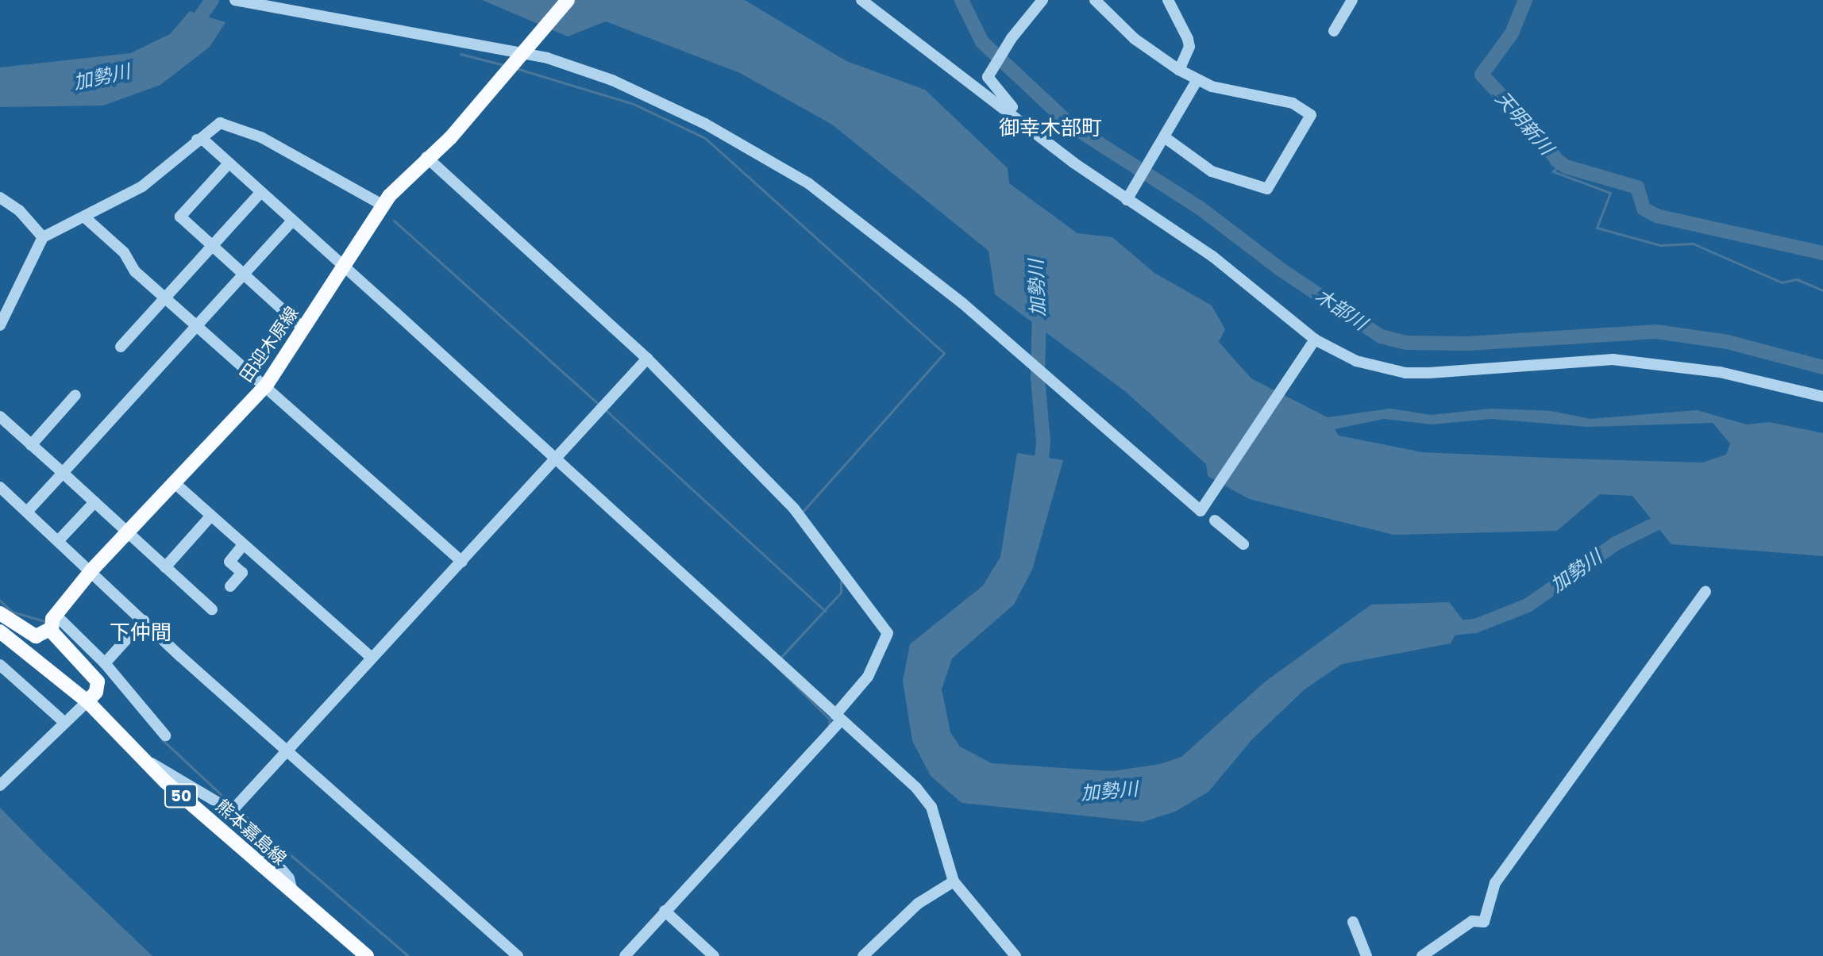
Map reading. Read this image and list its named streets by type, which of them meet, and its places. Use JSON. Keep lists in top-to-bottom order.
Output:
{
  "streets": {
    "main road": ["田迎木原線", "50", "熊本嘉島線"]
  },
  "districts": ["御幸木部町", "下仲間"],
  "water": ["加勢川", "天明新川", "木部川"]
}
